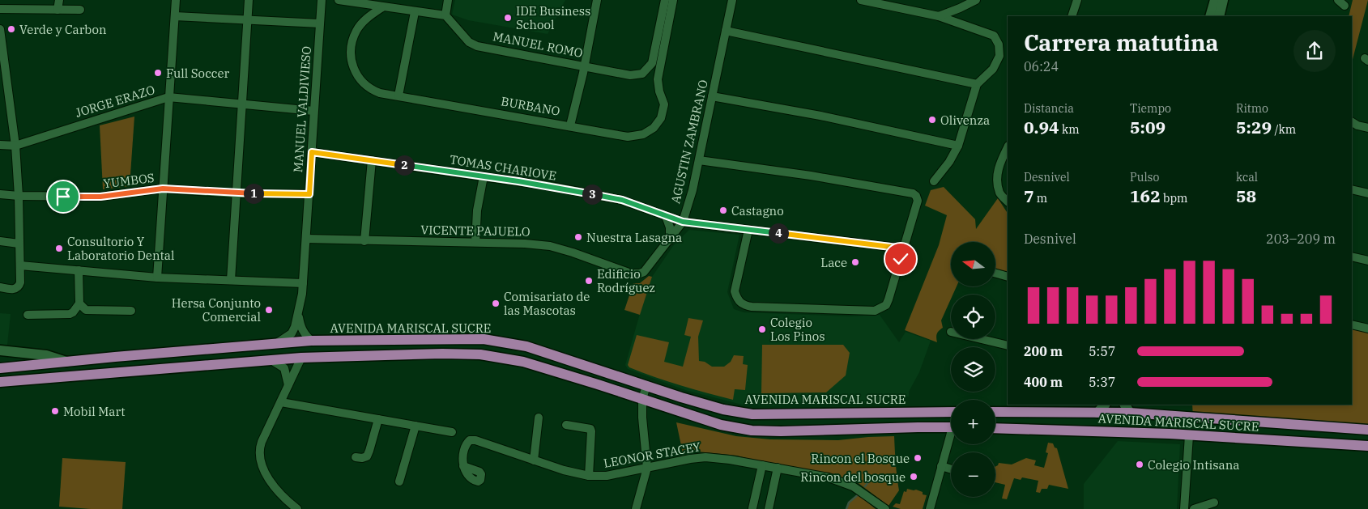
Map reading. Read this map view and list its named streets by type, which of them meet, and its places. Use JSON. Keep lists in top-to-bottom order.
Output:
{
  "streets": {
    "main road": ["AVENIDA MARISCAL SUCRE"],
    "street": [
      "MANUEL ROMO",
      "JORGE ERAZO",
      "BURBANO",
      "MANUEL VALDIVIESO",
      "AGUSTIN ZAMBRANO",
      "TOMAS CHARIOVE",
      "YUMBOS",
      "VICENTE PAJUELO",
      "LEONOR STACEY"
    ]
  },
  "crossings": [
    ["JORGE ERAZO", "MANUEL VALDIVIESO"],
    ["MANUEL VALDIVIESO", "TOMAS CHARIOVE"],
    ["MANUEL VALDIVIESO", "YUMBOS"],
    ["MANUEL VALDIVIESO", "VICENTE PAJUELO"],
    ["MANUEL VALDIVIESO", "AVENIDA MARISCAL SUCRE"],
    ["AGUSTIN ZAMBRANO", "TOMAS CHARIOVE"],
    ["AGUSTIN ZAMBRANO", "VICENTE PAJUELO"]
  ],
  "places": [
    "IDE Business School",
    "Verde y Carbon",
    "Full Soccer",
    "Olivenza",
    "Castagno",
    "Nuestra Lasagna",
    "Consultorio Y Laboratorio Dental",
    "Lace",
    "Edificio Rodríguez",
    "Comisariato de las Mascotas",
    "Hersa Conjunto Comercial",
    "Colegio Los Pinos",
    "Mobil Mart",
    "Rincon el Bosque",
    "Colegio Intisana",
    "Rincon del bosque"
  ],
  "north": "left",
  "page": {
    "heading": ["Carrera matutina", "06:24"],
    "stats": [
      ["Distancia", "0.94 km"],
      ["Tiempo", "5:09"],
      ["Ritmo", "5:29 /km"],
      ["Desnivel", "7 m"],
      ["Pulso", "162 bpm"],
      ["kcal", "58"]
    ],
    "pins": [
      "2",
      "1",
      "3",
      "4"
    ],
    "chart": ["Desnivel", "203–209 m"],
    "map_buttons": ["+", "−"],
    "list": [
      {
        "name": "200 m",
        "note": "5:57"
      },
      {
        "name": "400 m",
        "note": "5:37"
      }
    ]
  }
}
